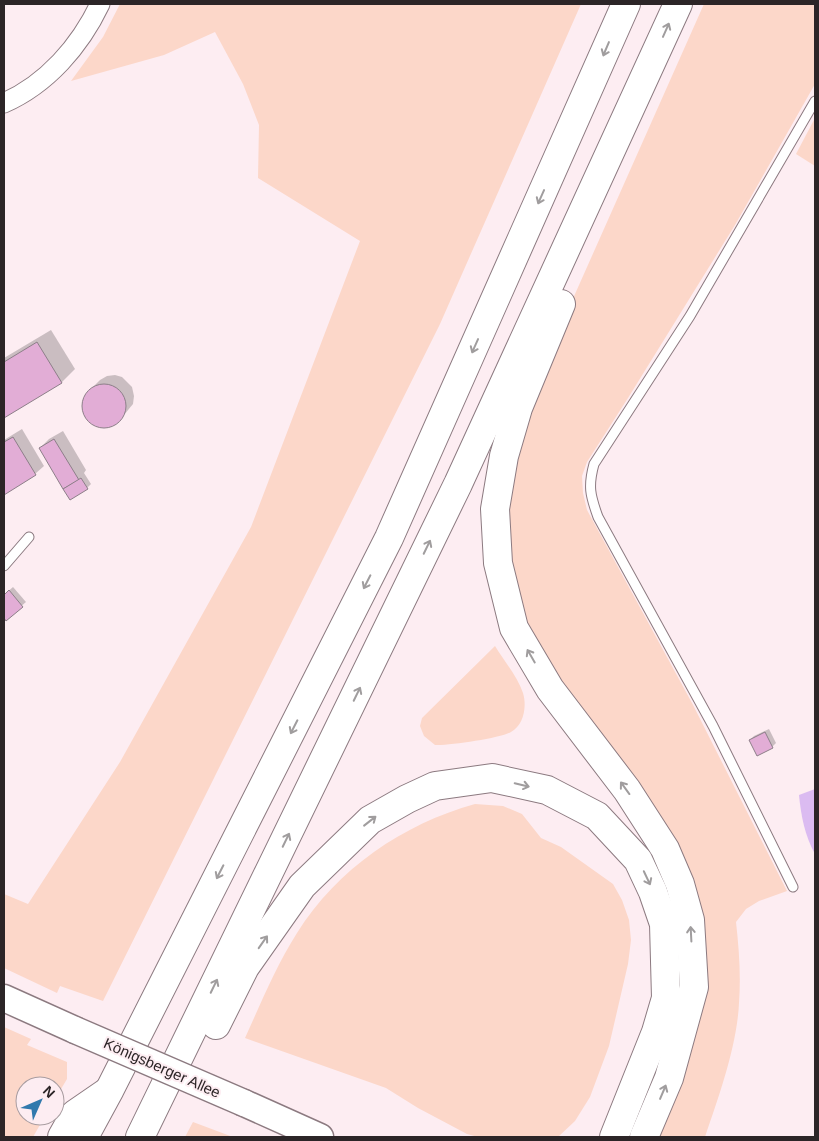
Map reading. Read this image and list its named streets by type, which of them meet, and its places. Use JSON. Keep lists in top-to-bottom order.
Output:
{
  "streets": {
    "main road": ["Königsberger Allee"]
  },
  "north": "top right"
}
